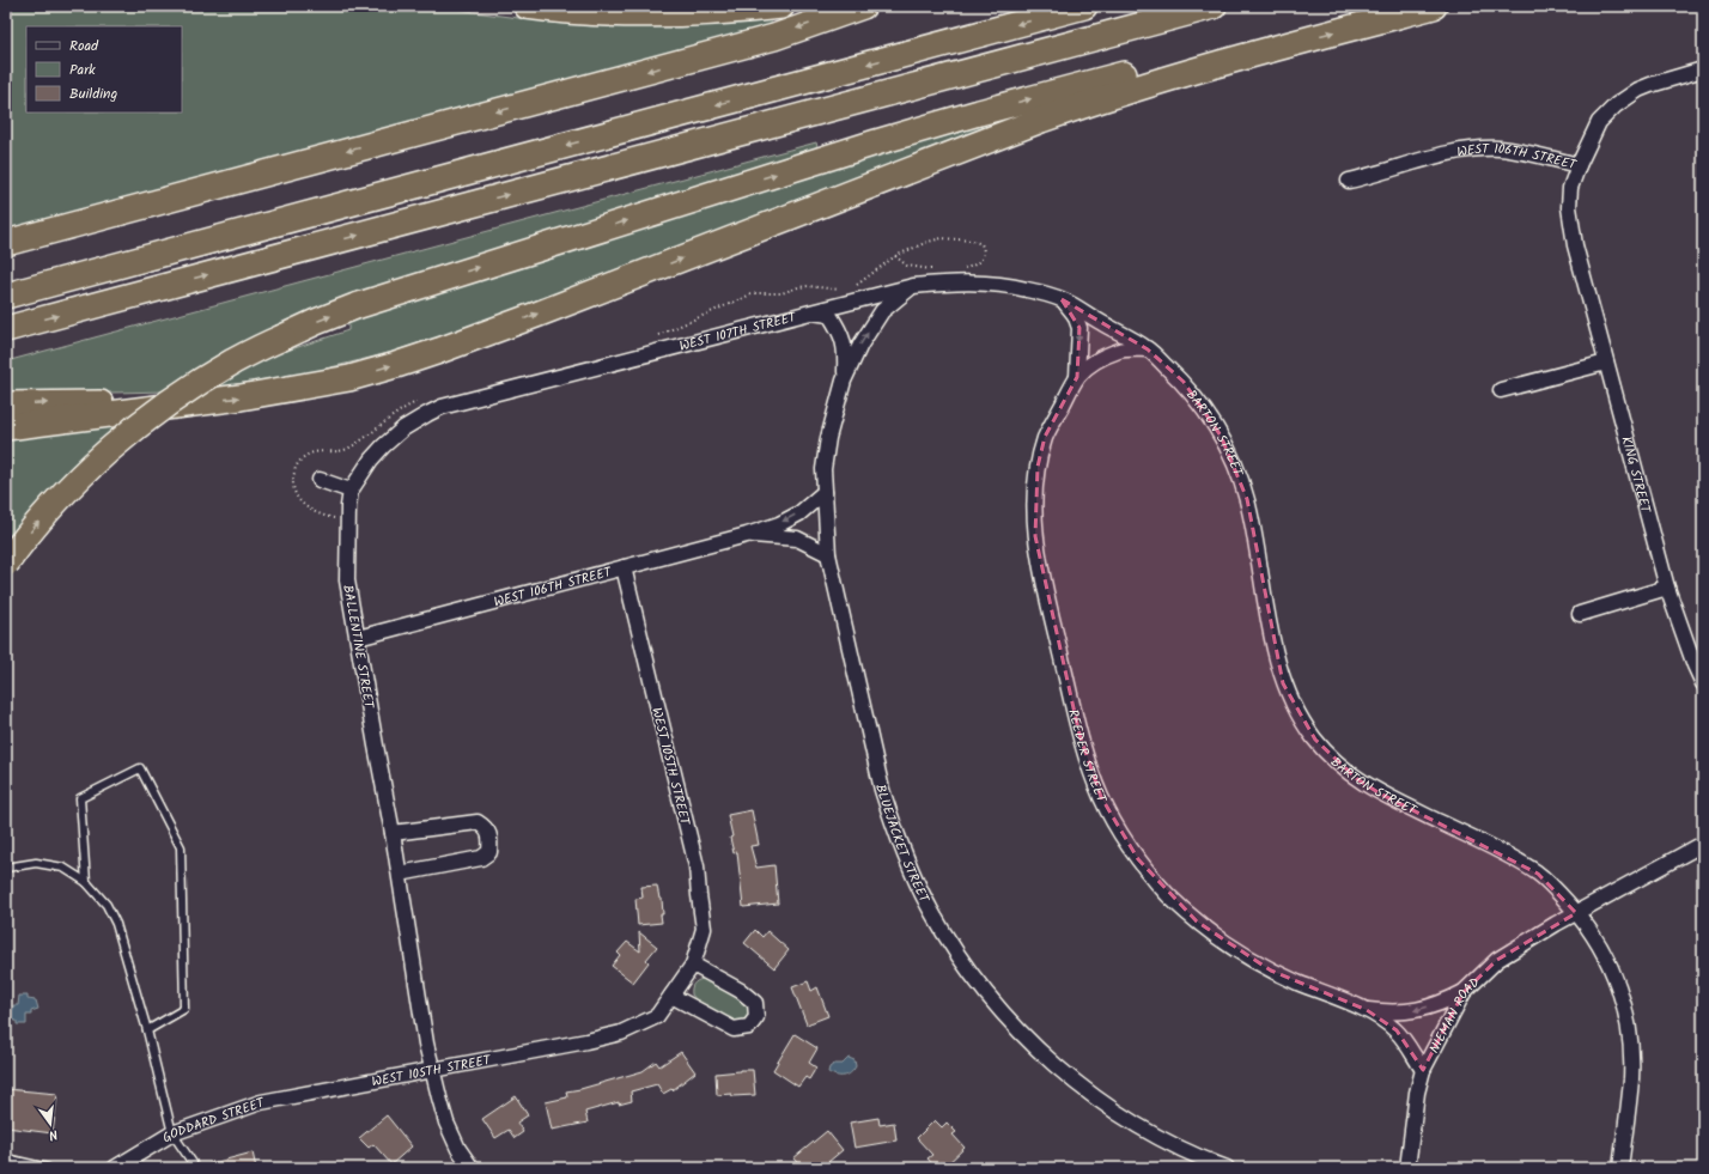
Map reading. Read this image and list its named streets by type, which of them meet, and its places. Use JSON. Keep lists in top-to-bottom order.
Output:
{
  "streets": {
    "street": [
      "WEST 106TH STREET",
      "WEST 107TH STREET",
      "BARTON STREET",
      "KING STREET",
      "BALLENTINE STREET",
      "REEDER STREET",
      "WEST 105TH STREET",
      "BLUEJACKET STREET",
      "NIEMAN ROAD",
      "GODDARD STREET"
    ]
  },
  "crossings": [
    ["WEST 106TH STREET", "KING STREET"],
    ["WEST 106TH STREET", "BALLENTINE STREET"],
    ["WEST 106TH STREET", "WEST 105TH STREET"],
    ["WEST 106TH STREET", "BLUEJACKET STREET"],
    ["WEST 107TH STREET", "BARTON STREET"],
    ["WEST 107TH STREET", "BALLENTINE STREET"],
    ["WEST 107TH STREET", "REEDER STREET"],
    ["WEST 107TH STREET", "BLUEJACKET STREET"],
    ["BARTON STREET", "REEDER STREET"],
    ["BARTON STREET", "NIEMAN ROAD"],
    ["BALLENTINE STREET", "WEST 105TH STREET"],
    ["REEDER STREET", "NIEMAN ROAD"],
    ["WEST 105TH STREET", "GODDARD STREET"]
  ],
  "legend": ["Road", "Park", "Building"],
  "north": "bottom"
}
